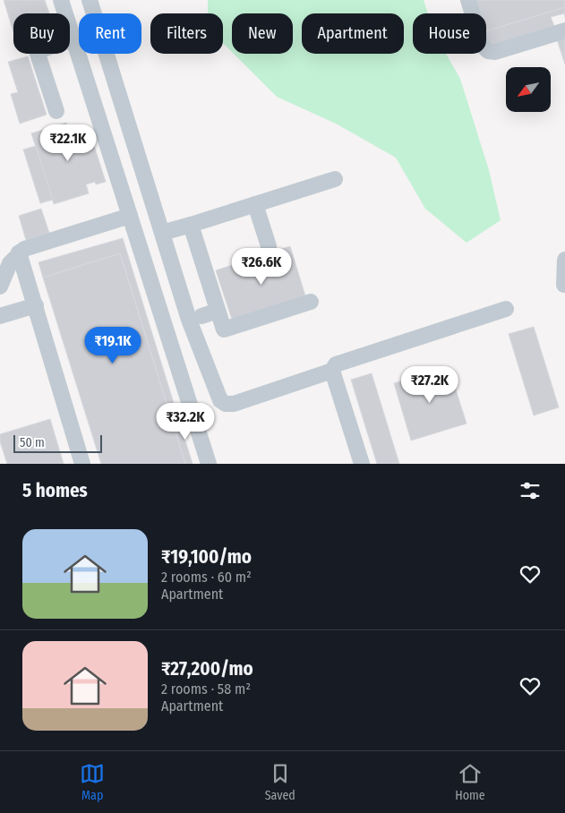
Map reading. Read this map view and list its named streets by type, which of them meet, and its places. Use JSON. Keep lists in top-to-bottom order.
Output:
{
  "scale_bar": "50 m",
  "north": "bottom left",
  "page": {
    "chip": [
      "Buy",
      "Rent",
      "Filters",
      "New",
      "Apartment",
      "House"
    ],
    "price": [
      "₹22.1K",
      "₹26.6K",
      "₹19.1K",
      "₹27.2K",
      "₹32.2K"
    ],
    "scale": "50 m",
    "heading": "5 homes",
    "list": [
      {
        "name": "₹19,100/mo",
        "note": "2 rooms · 60 m² · Apartment"
      },
      {
        "name": "₹27,200/mo",
        "note": "2 rooms · 58 m² · Apartment"
      }
    ],
    "tabs": ["Map", "Saved", "Home"]
  }
}
